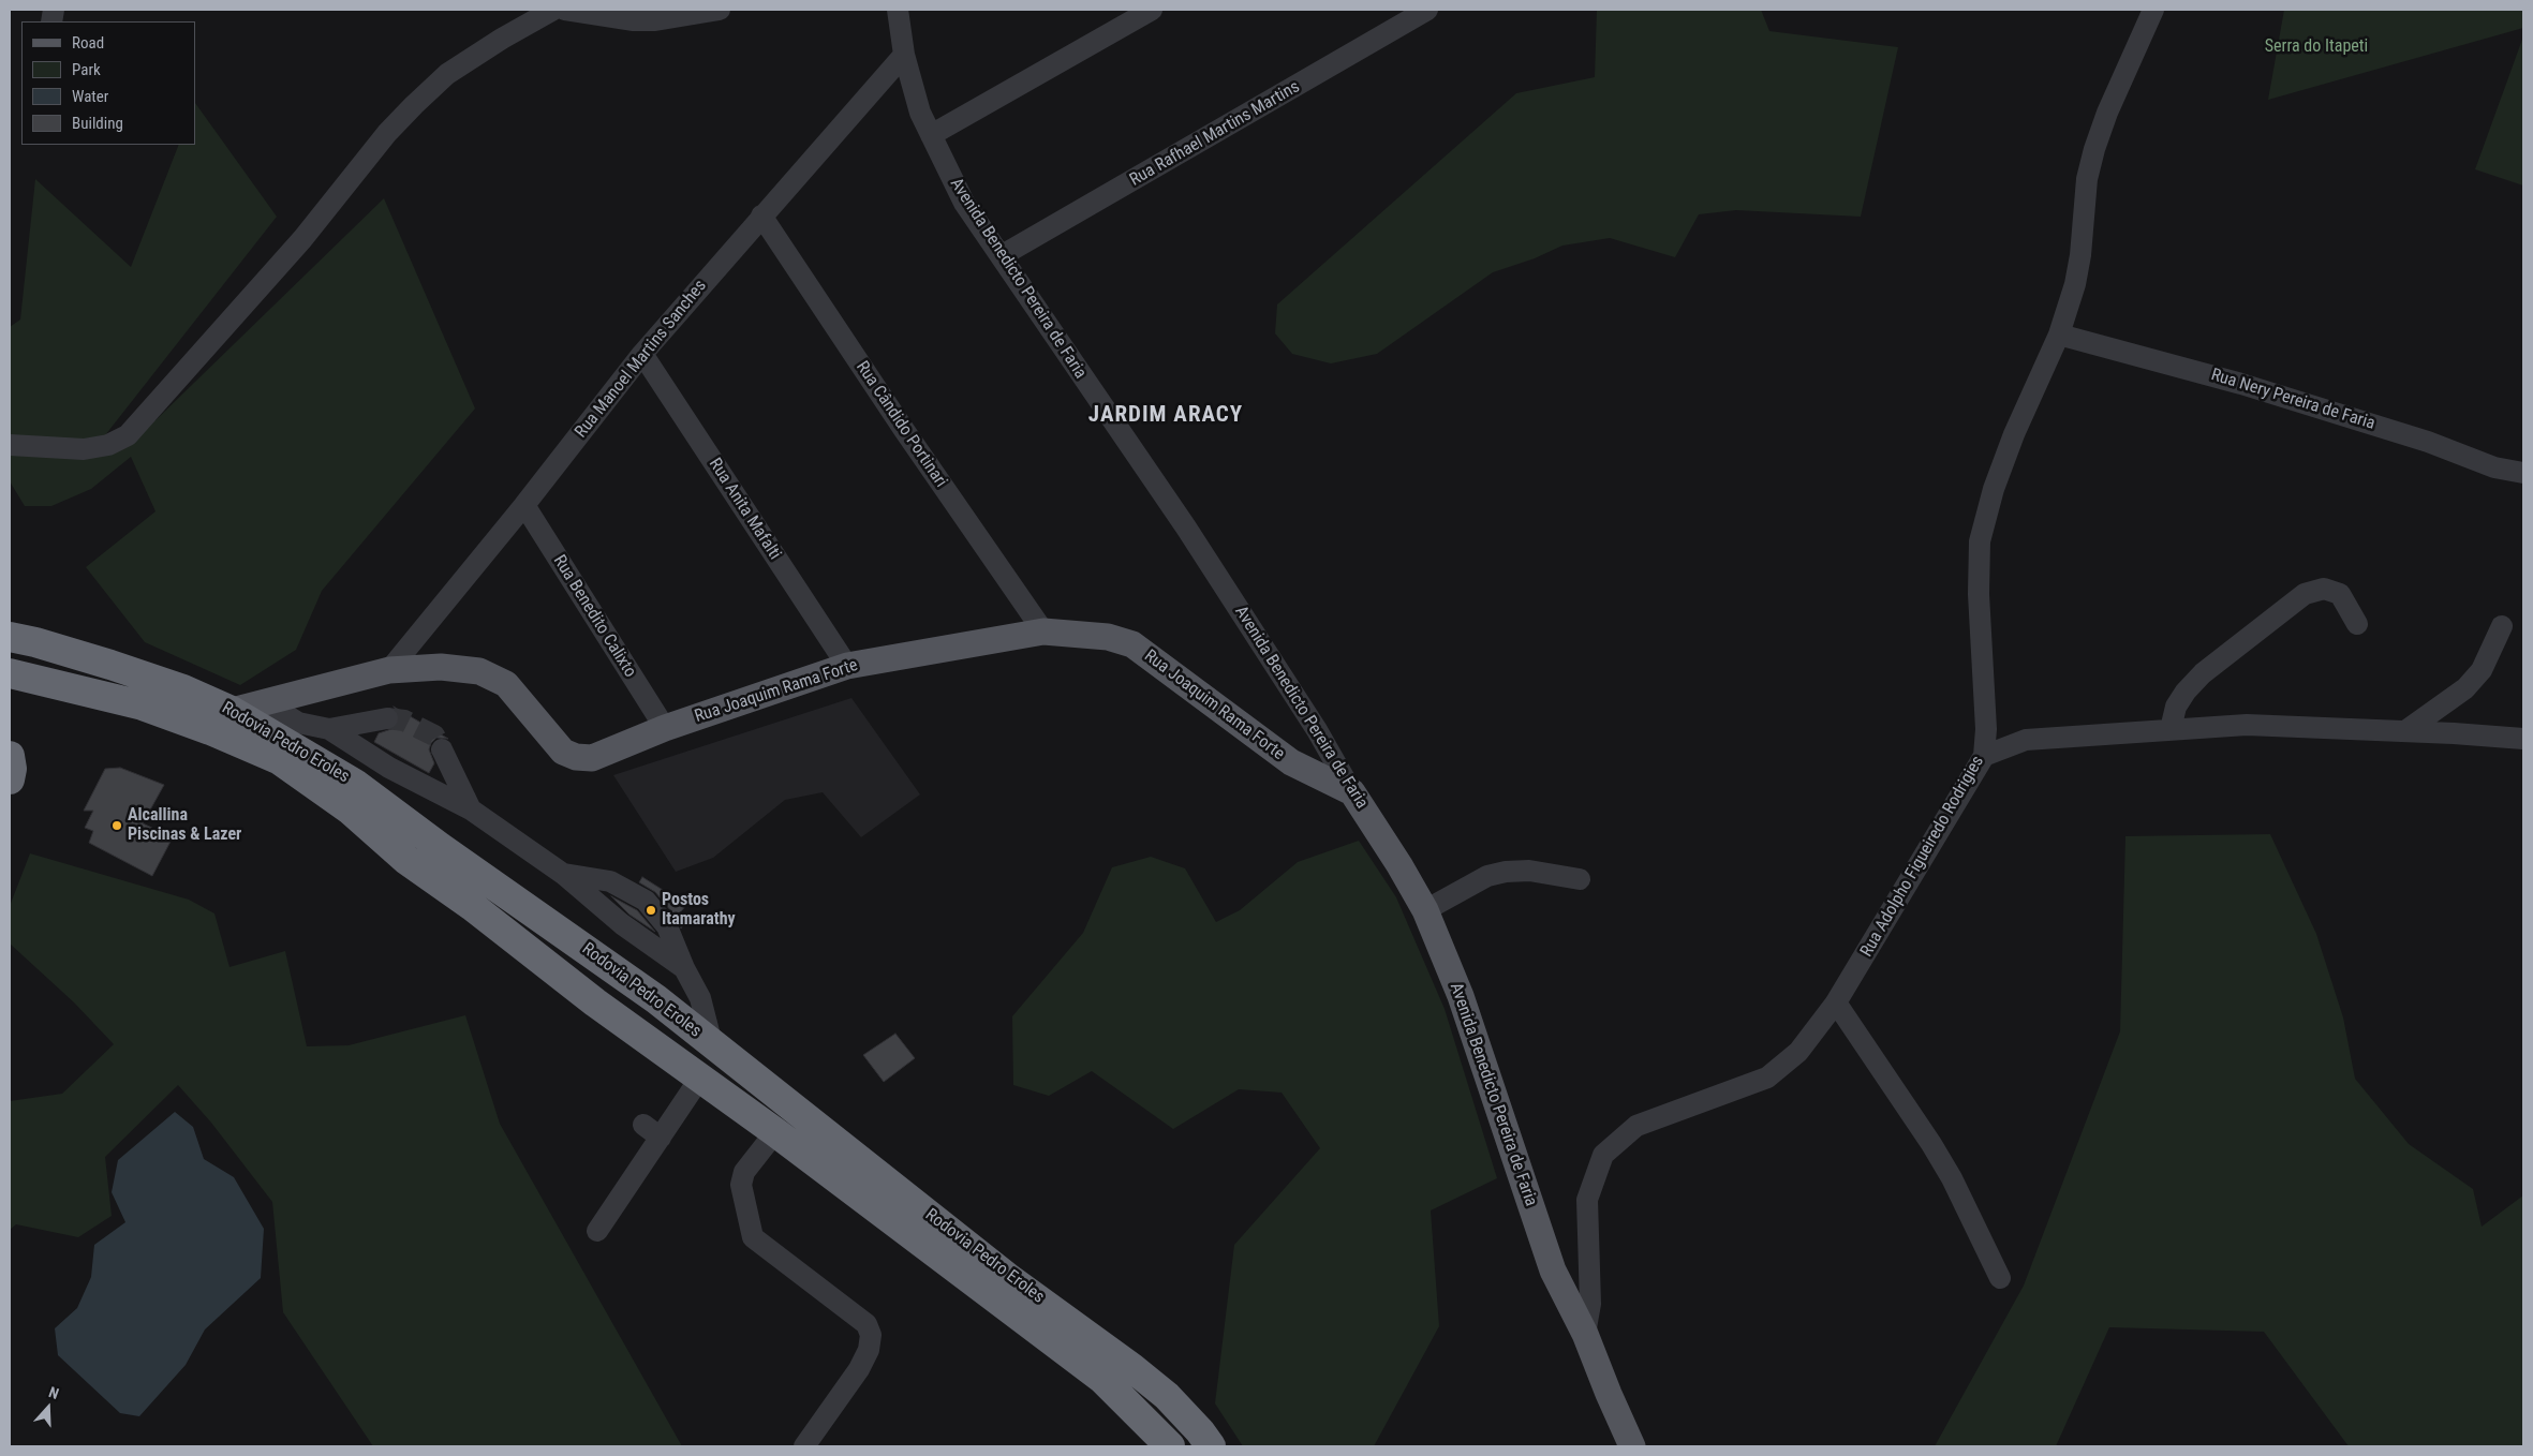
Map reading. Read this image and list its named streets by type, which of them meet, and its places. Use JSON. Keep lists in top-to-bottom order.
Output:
{
  "streets": {
    "highway": ["Rodovia Pedro Eroles"],
    "main road": ["Avenida Benedicto Pereira de Faria", "Rua Joaquim Rama Forte"],
    "street": [
      "Rua Rafhael Martins Martins",
      "Rua Manoel Martins Sanches",
      "Rua Nery Pereira de Faria",
      "Rua Cândido Portinari",
      "Rua Anita Mafalti",
      "Rua Benedito Calixto",
      "Rua Adolpho Figueiredo Rodrigies"
    ]
  },
  "crossings": [
    ["Rua Rafhael Martins Martins", "Avenida Benedicto Pereira de Faria"],
    ["Avenida Benedicto Pereira de Faria", "Rua Manoel Martins Sanches"],
    ["Avenida Benedicto Pereira de Faria", "Rua Joaquim Rama Forte"],
    ["Avenida Benedicto Pereira de Faria", "Rua Adolpho Figueiredo Rodrigies"],
    ["Rua Manoel Martins Sanches", "Rua Cândido Portinari"],
    ["Rua Manoel Martins Sanches", "Rua Anita Mafalti"],
    ["Rua Manoel Martins Sanches", "Rua Benedito Calixto"],
    ["Rua Manoel Martins Sanches", "Rua Joaquim Rama Forte"],
    ["Rua Nery Pereira de Faria", "Rua Adolpho Figueiredo Rodrigies"],
    ["Rua Cândido Portinari", "Rua Joaquim Rama Forte"],
    ["Rua Anita Mafalti", "Rua Joaquim Rama Forte"],
    ["Rua Benedito Calixto", "Rua Joaquim Rama Forte"],
    ["Rua Joaquim Rama Forte", "Rodovia Pedro Eroles"]
  ],
  "districts": ["JARDIM ARACY"],
  "parks": ["Serra do Itapeti"],
  "places": ["Alcallina Piscinas & Lazer", "Postos Itamarathy"],
  "legend": [
    "Road",
    "Park",
    "Water",
    "Building"
  ],
  "north": "top"
}
